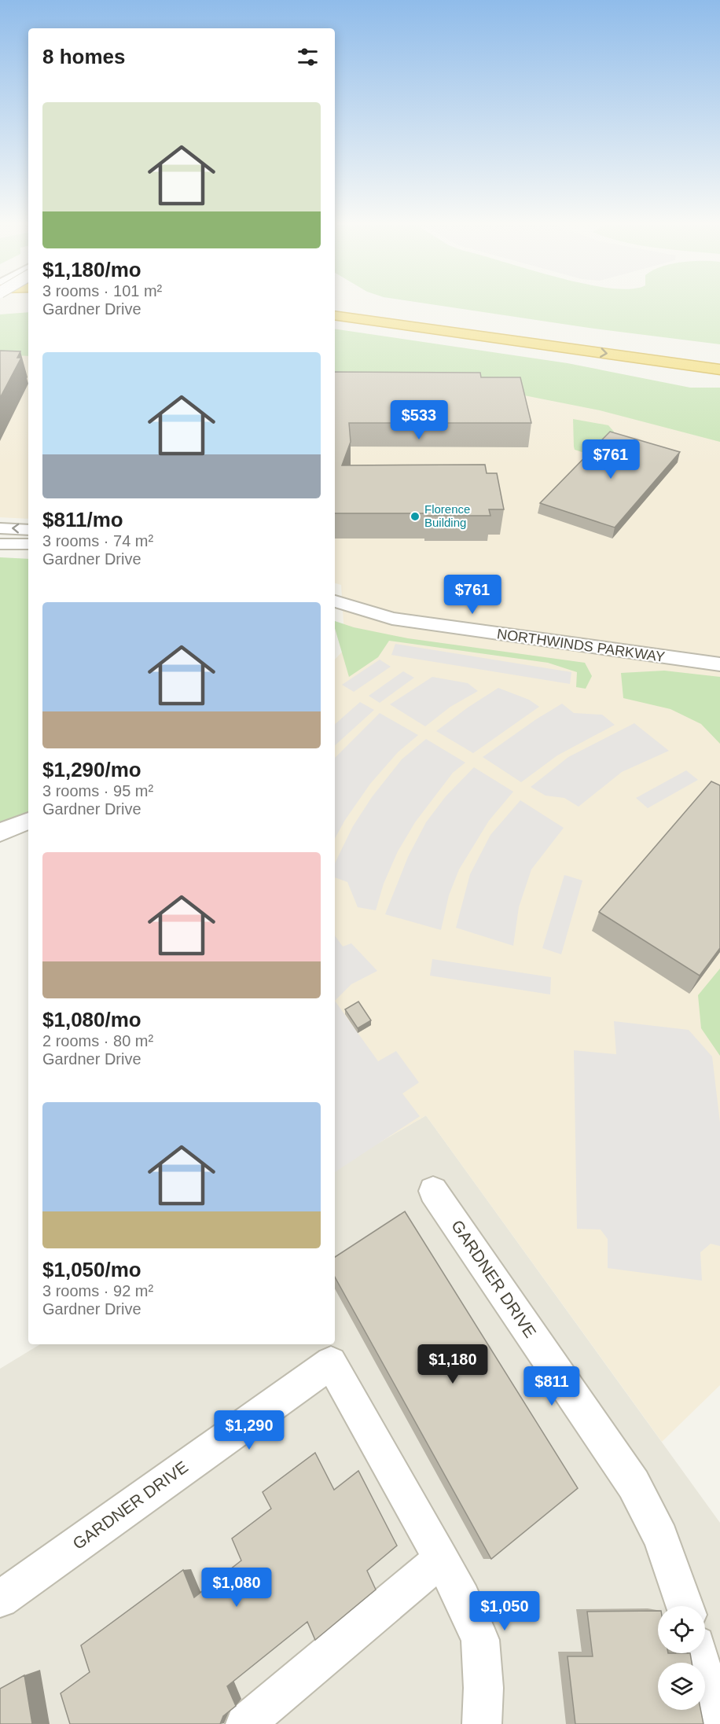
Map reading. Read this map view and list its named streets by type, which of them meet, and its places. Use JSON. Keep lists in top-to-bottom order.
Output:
{
  "streets": {
    "street": ["NORTHWINDS PARKWAY", "GARDNER DRIVE"]
  },
  "places": ["Florence Building"],
  "page": {
    "heading": "8 homes",
    "list": [
      {
        "name": "$1,180/mo",
        "note": "3 rooms · 101 m² · Gardner Drive"
      },
      {
        "name": "$811/mo",
        "note": "3 rooms · 74 m² · Gardner Drive"
      },
      {
        "name": "$1,290/mo",
        "note": "3 rooms · 95 m² · Gardner Drive"
      },
      {
        "name": "$1,080/mo",
        "note": "2 rooms · 80 m² · Gardner Drive"
      },
      {
        "name": "$1,050/mo",
        "note": "3 rooms · 92 m² · Gardner Drive"
      }
    ],
    "price": [
      "$533",
      "$761",
      "$761",
      "$1,180",
      "$811",
      "$1,290",
      "$1,080",
      "$1,050"
    ]
  }
}
